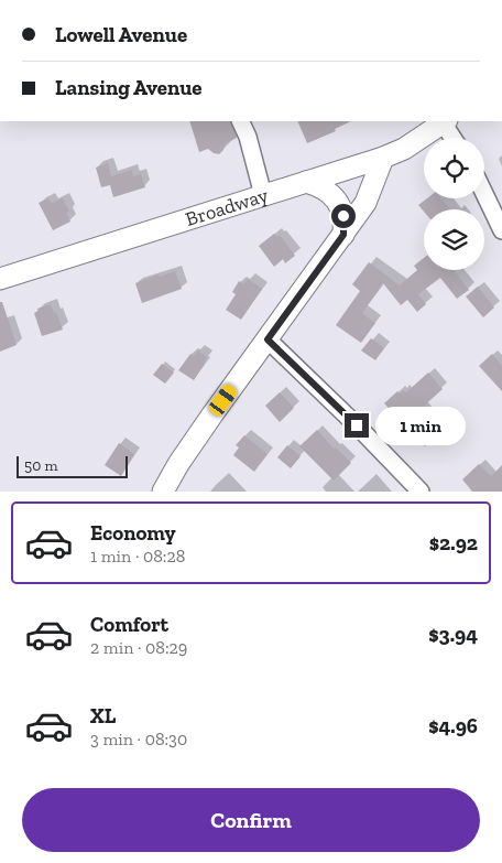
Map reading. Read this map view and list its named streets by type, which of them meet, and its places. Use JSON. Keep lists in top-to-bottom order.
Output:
{
  "streets": {
    "main road": ["Broadway"]
  },
  "scale_bar": "50 m",
  "page": {
    "banner": ["Lowell Avenue", "Lansing Avenue"],
    "bubble": "1 min",
    "scale": "50 m",
    "list": [
      {
        "name": "Economy",
        "note": "1 min · 08:28",
        "value": "$2.92"
      },
      {
        "name": "Comfort",
        "note": "2 min · 08:29",
        "value": "$3.94"
      },
      {
        "name": "XL",
        "note": "3 min · 08:30",
        "value": "$4.96"
      }
    ],
    "buttons": "Confirm"
  }
}
